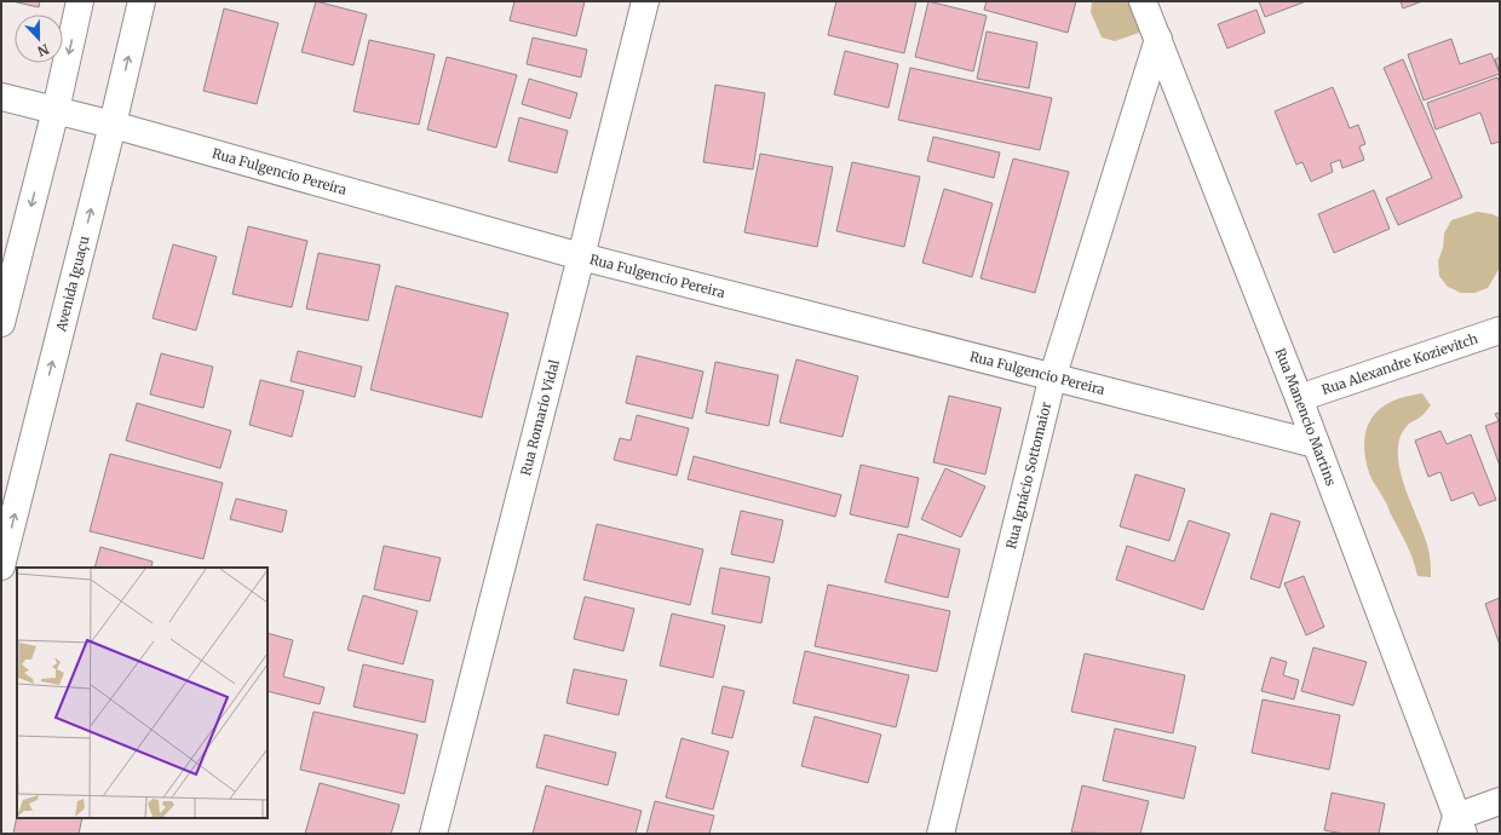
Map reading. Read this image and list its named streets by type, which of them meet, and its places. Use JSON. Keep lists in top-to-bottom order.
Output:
{
  "streets": {
    "street": [
      "Rua Fulgencio Pereira",
      "Avenida Iguaçu",
      "Rua Alexandre Kozievitch",
      "Rua Manencio Martins",
      "Rua Romario Vidal",
      "Rua Ignácio Sottomaior"
    ]
  },
  "crossings": [
    ["Rua Fulgencio Pereira", "Avenida Iguaçu"],
    ["Rua Fulgencio Pereira", "Rua Manencio Martins"],
    ["Rua Fulgencio Pereira", "Rua Romario Vidal"],
    ["Rua Fulgencio Pereira", "Rua Ignácio Sottomaior"],
    ["Rua Alexandre Kozievitch", "Rua Manencio Martins"],
    ["Rua Manencio Martins", "Rua Ignácio Sottomaior"]
  ],
  "north": "bottom"
}
